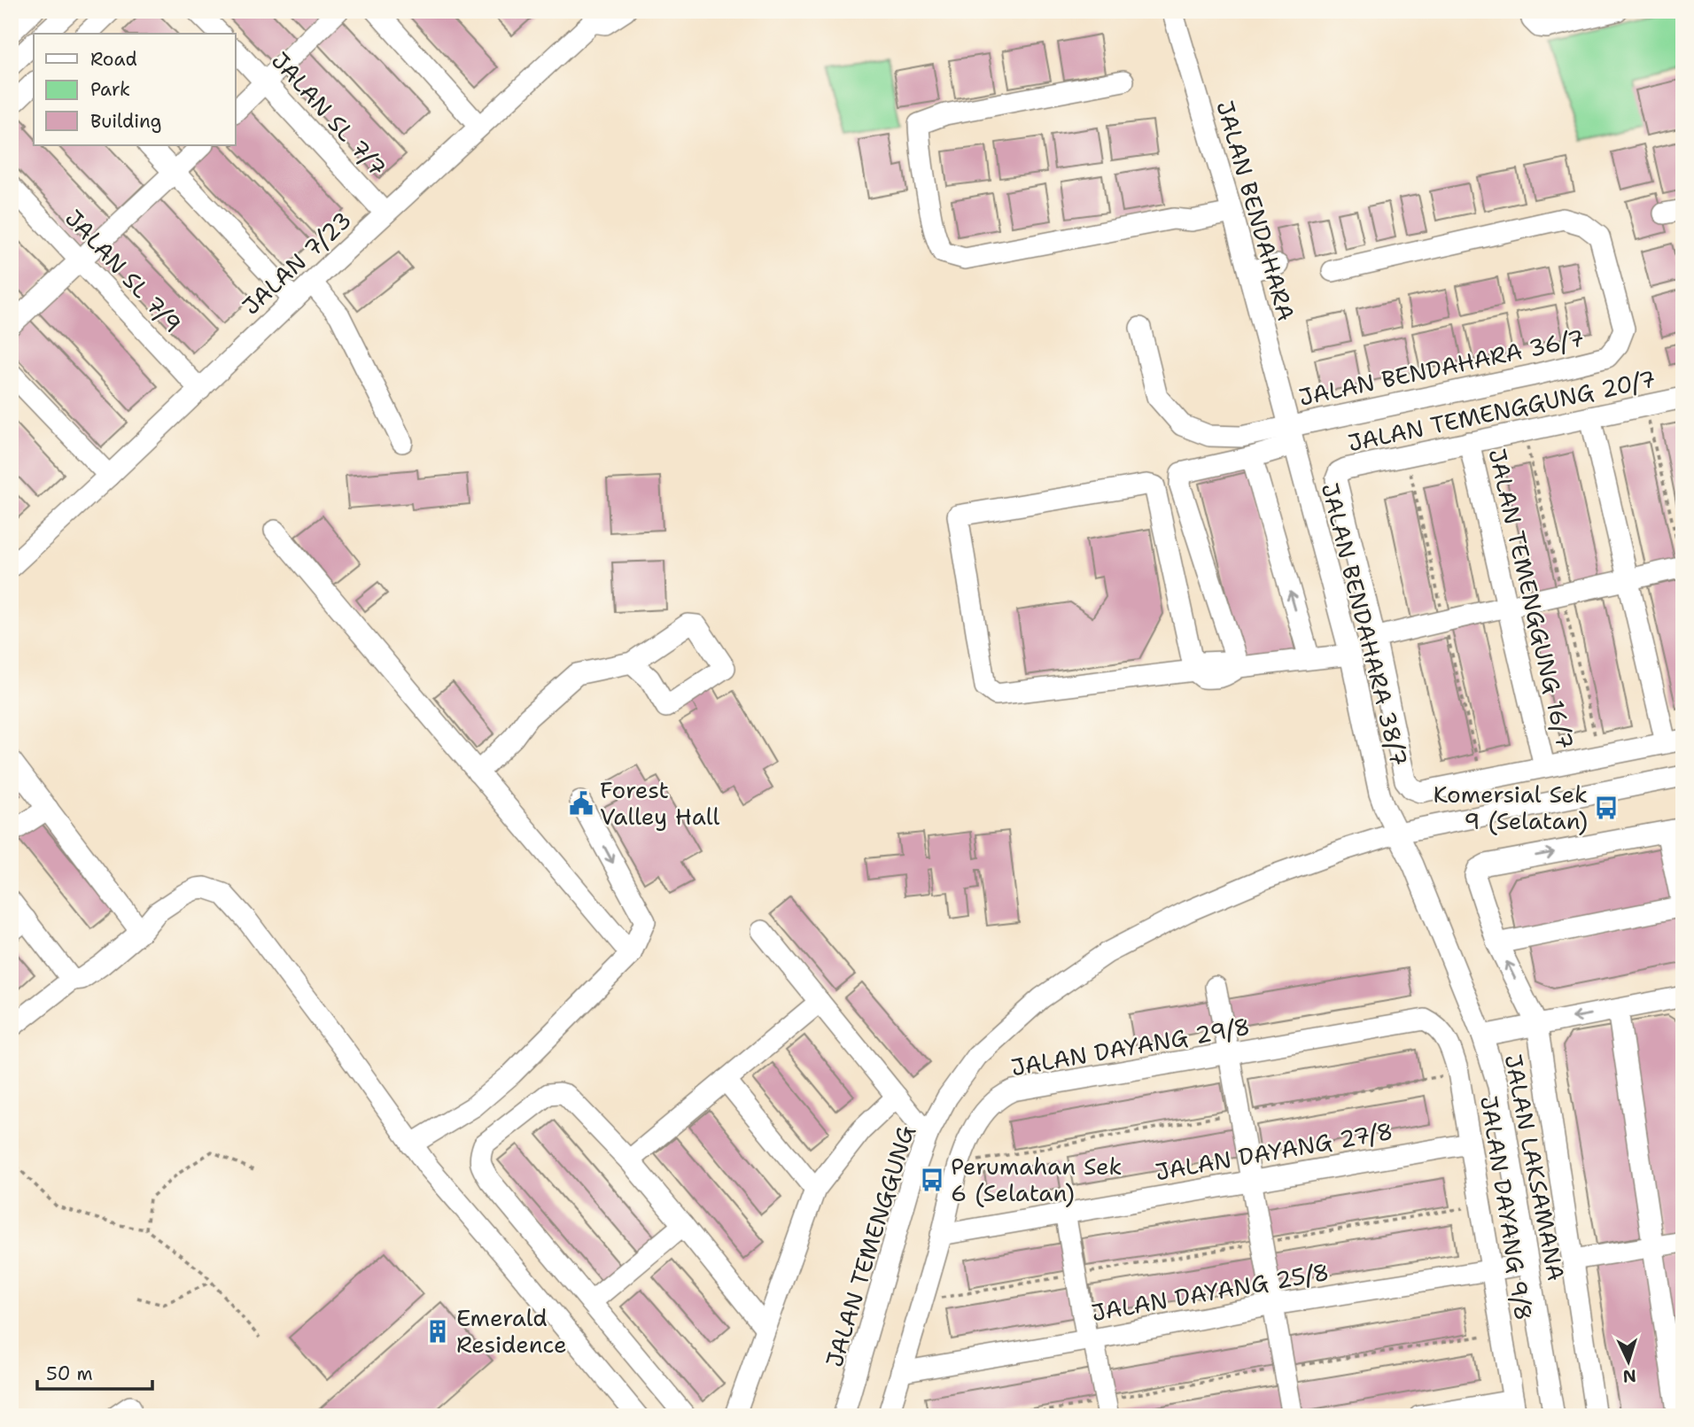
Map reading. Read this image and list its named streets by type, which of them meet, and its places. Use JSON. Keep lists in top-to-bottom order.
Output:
{
  "streets": {
    "street": [
      "JALAN SL 7/7",
      "JALAN BENDAHARA",
      "JALAN 7/23",
      "JALAN SL 7/9",
      "JALAN BENDAHARA 36/7",
      "JALAN TEMENGGUNG 20/7",
      "JALAN TEMENGGUNG 16/7",
      "JALAN BENDAHARA 38/7",
      "JALAN DAYANG 29/8",
      "JALAN DAYANG 27/8",
      "JALAN LAKSAMANA",
      "JALAN DAYANG 9/8",
      "JALAN TEMENGGUNG",
      "JALAN DAYANG 25/8"
    ]
  },
  "crossings": [
    ["JALAN SL 7/7", "JALAN 7/23"],
    ["JALAN BENDAHARA", "JALAN BENDAHARA 36/7"],
    ["JALAN BENDAHARA", "JALAN BENDAHARA 38/7"],
    ["JALAN 7/23", "JALAN SL 7/9"],
    ["JALAN BENDAHARA 36/7", "JALAN BENDAHARA 38/7"],
    ["JALAN TEMENGGUNG 20/7", "JALAN TEMENGGUNG 16/7"],
    ["JALAN BENDAHARA 38/7", "JALAN LAKSAMANA"],
    ["JALAN BENDAHARA 38/7", "JALAN TEMENGGUNG"],
    ["JALAN DAYANG 29/8", "JALAN DAYANG 27/8"],
    ["JALAN DAYANG 29/8", "JALAN DAYANG 9/8"],
    ["JALAN DAYANG 29/8", "JALAN DAYANG 25/8"],
    ["JALAN DAYANG 27/8", "JALAN DAYANG 9/8"],
    ["JALAN LAKSAMANA", "JALAN TEMENGGUNG"],
    ["JALAN LAKSAMANA", "JALAN DAYANG 25/8"],
    ["JALAN DAYANG 9/8", "JALAN DAYANG 25/8"]
  ],
  "places": {
    "public building": ["Forest Valley Hall"],
    "bus stop": ["Komersial Sek 9 (Selatan)", "Perumahan Sek 6 (Selatan)"],
    "building": ["Emerald Residence"]
  },
  "legend": ["Road", "Park", "Building"],
  "scale_bar": "50 m",
  "north": "bottom"
}
